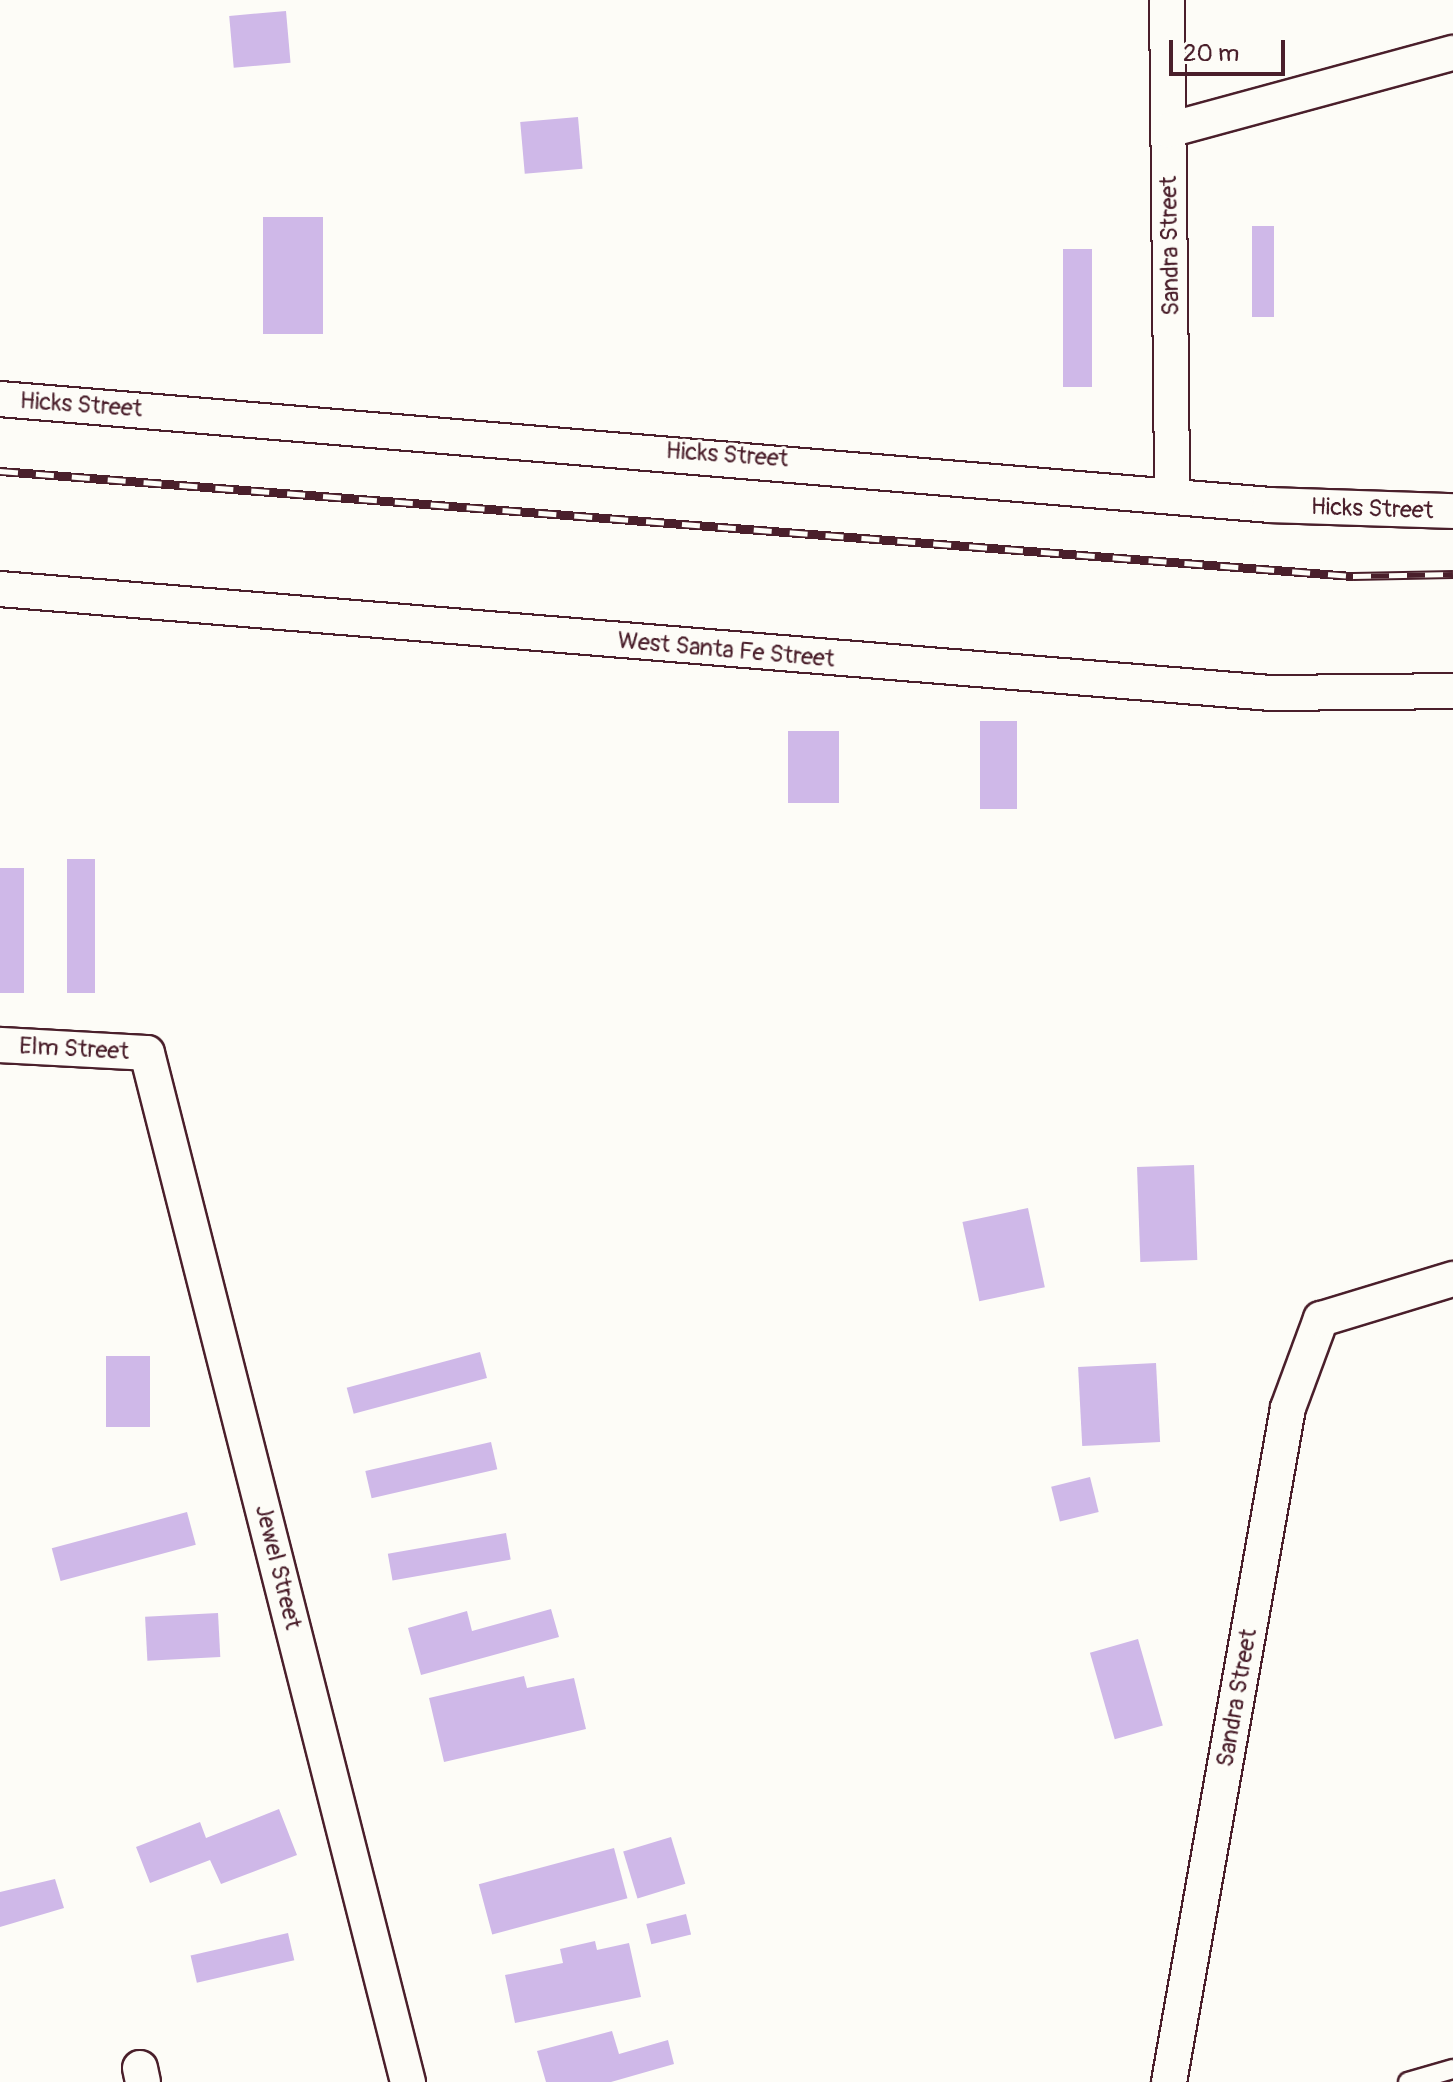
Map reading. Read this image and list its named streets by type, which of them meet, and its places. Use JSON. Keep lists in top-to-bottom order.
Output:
{
  "streets": {
    "street": [
      "Sandra Street",
      "Hicks Street",
      "West Santa Fe Street",
      "Elm Street",
      "Jewel Street"
    ]
  },
  "crossings": [
    ["Sandra Street", "Hicks Street"],
    ["Elm Street", "Jewel Street"]
  ],
  "scale_bar": "20 m"
}
